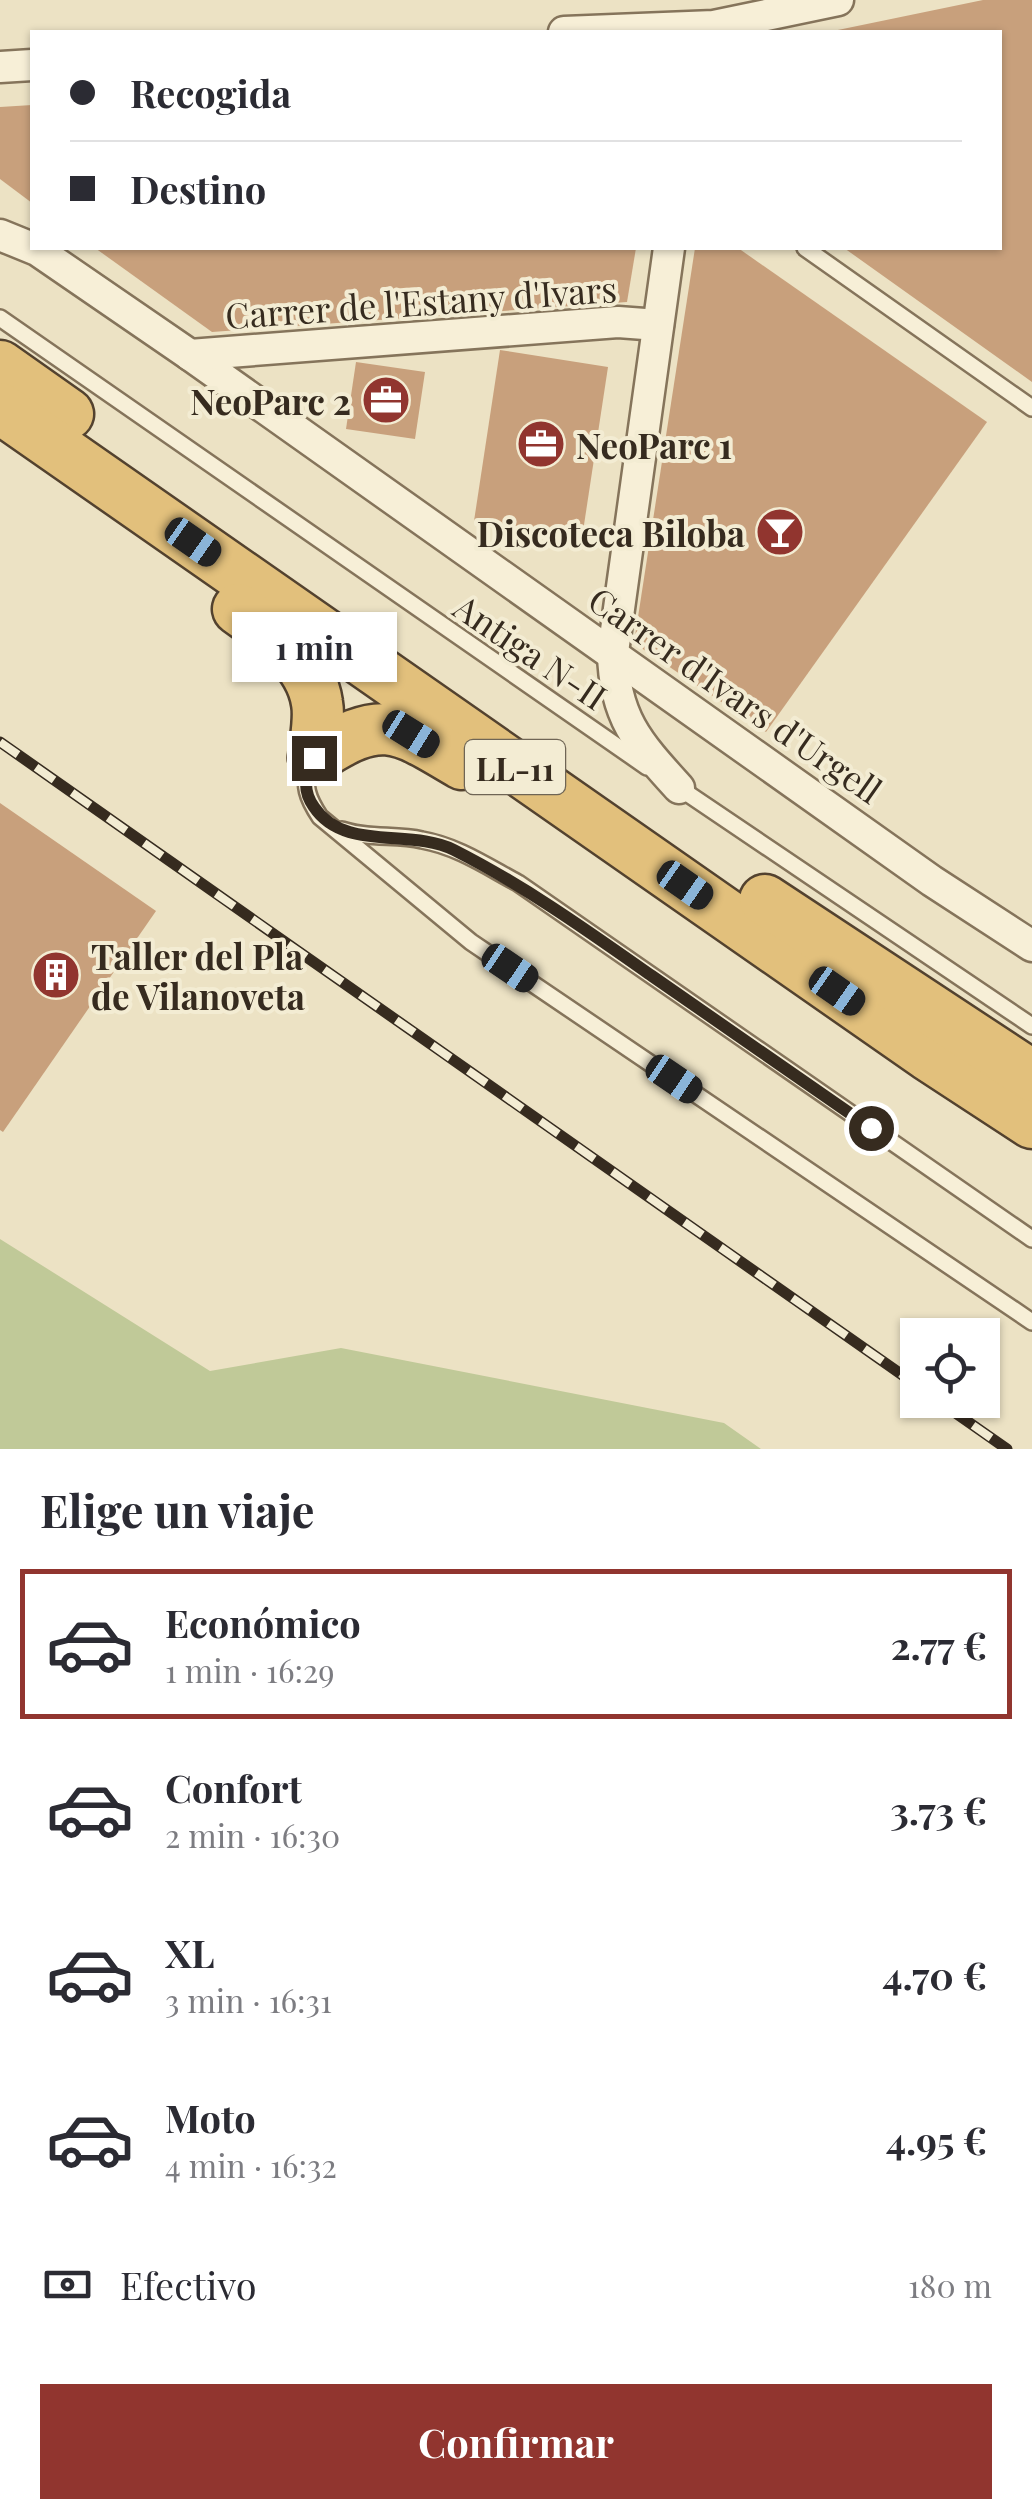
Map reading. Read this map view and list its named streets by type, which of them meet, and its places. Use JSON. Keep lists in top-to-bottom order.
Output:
{
  "streets": {
    "highway": ["LL-11"],
    "street": ["Carrer de l'Estany d'Ivars", "Carrer d'Ivars d'Urgell"],
    "lane": ["Antiga N-II"]
  },
  "crossings": [
    ["Carrer de l'Estany d'Ivars", "Carrer d'Ivars d'Urgell"]
  ],
  "places": {
    "office": ["NeoParc 2", "NeoParc 1"],
    "bar": ["Discoteca Biloba"],
    "building": ["Taller del Pla de Vilanoveta"]
  },
  "page": {
    "banner": ["Recogida", "Destino"],
    "bubble": "1 min",
    "heading": "Elige un viaje",
    "list": [
      {
        "name": "Económico",
        "note": "1 min · 16:29",
        "value": "2.77 €"
      },
      {
        "name": "Confort",
        "note": "2 min · 16:30",
        "value": "3.73 €"
      },
      {
        "name": "XL",
        "note": "3 min · 16:31",
        "value": "4.70 €"
      },
      {
        "name": "Moto",
        "note": "4 min · 16:32",
        "value": "4.95 €"
      }
    ],
    "pay": ["Efectivo", "180 m"],
    "buttons": "Confirmar"
  }
}
